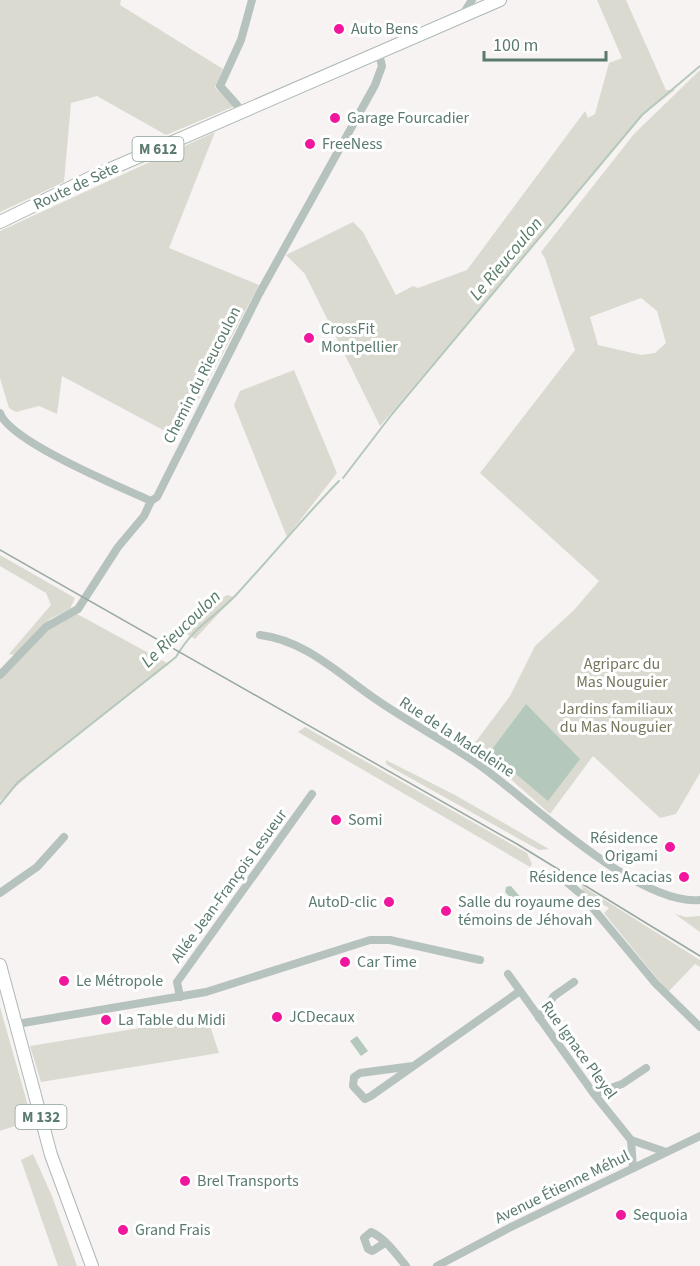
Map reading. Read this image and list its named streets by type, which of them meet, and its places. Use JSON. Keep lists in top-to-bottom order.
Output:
{
  "streets": {
    "main road": ["M 612", "Route de Sète", "M 132"],
    "street": [
      "Chemin du Rieucoulon",
      "Rue de la Madeleine",
      "Allée Jean-François Lesueur",
      "Rue Ignace Pleyel",
      "Avenue Étienne Méhul"
    ]
  },
  "crossings": [
    ["Route de Sète", "Chemin du Rieucoulon"]
  ],
  "water": ["Le Rieucoulon"],
  "parks": ["Agriparc du Mas Nouguier", "Jardins familiaux du Mas Nouguier"],
  "places": [
    "Auto Bens",
    "Garage Fourcadier",
    "FreeNess",
    "CrossFit Montpellier",
    "Somi",
    "Résidence Origami",
    "Résidence les Acacias",
    "AutoD-clic",
    "Salle du royaume des témoins de Jéhovah",
    "Car Time",
    "Le Métropole",
    "JCDecaux",
    "La Table du Midi",
    "Brel Transports",
    "Sequoia",
    "Grand Frais"
  ],
  "scale_bar": "100 m"
}
